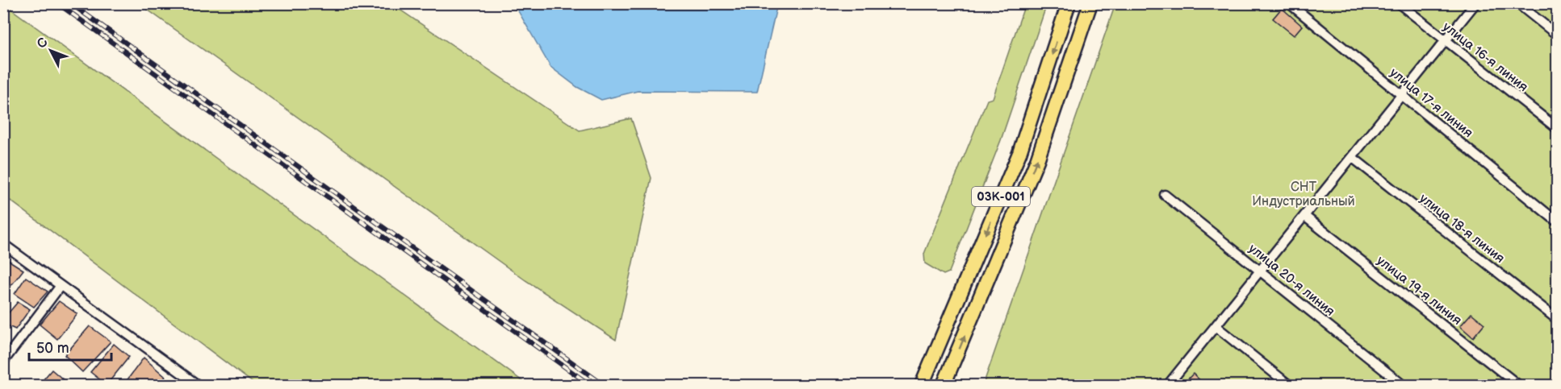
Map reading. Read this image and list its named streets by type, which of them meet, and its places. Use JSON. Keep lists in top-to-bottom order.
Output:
{
  "streets": {
    "main road": ["03К-001"],
    "street": [
      "улица 16-я линия",
      "улица 17-я линия",
      "улица 18-я линия",
      "улица 20-я линия",
      "улица 19-я линия"
    ]
  },
  "parks": ["СНТ Индустриальный"],
  "scale_bar": "50 m",
  "north": "top left"
}
